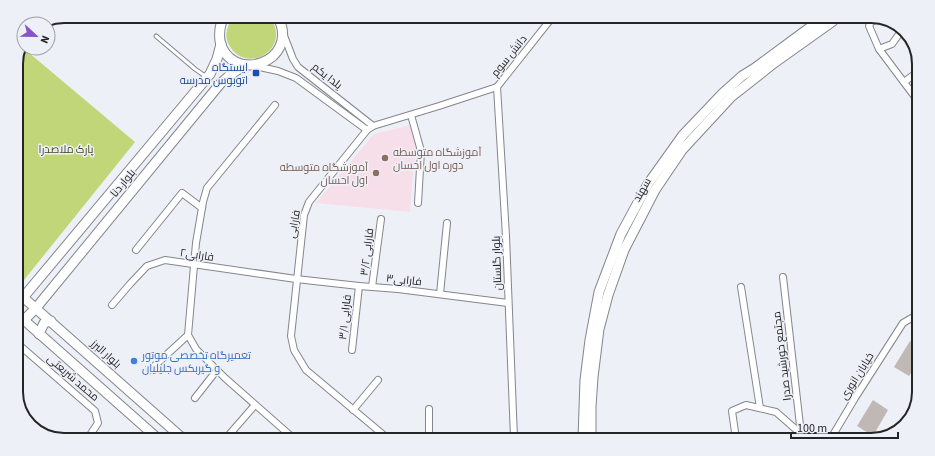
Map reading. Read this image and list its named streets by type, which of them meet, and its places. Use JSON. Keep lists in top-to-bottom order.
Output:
{
  "streets": {
    "main road": ["بلوار دنا", "سهند", "بلوار البرز"],
    "street": [
      "دانش سوم",
      "یلدا یکم",
      "فارابی",
      "فارابی ۳/۲",
      "فارابی۲",
      "بلوار گلستان",
      "فارابی۳",
      "فارابی ۳/۱",
      "مجتمع خورشید صدرا",
      "خیابان انوری",
      "محمد شریعتی"
    ]
  },
  "crossings": [
    ["دانش سوم", "فارابی"],
    ["دانش سوم", "بلوار گلستان"],
    ["یلدا یکم", "بلوار دنا"],
    ["یلدا یکم", "فارابی"],
    ["بلوار دنا", "بلوار البرز"],
    ["فارابی", "فارابی۲"],
    ["فارابی", "بلوار گلستان"],
    ["فارابی", "فارابی۳"],
    ["فارابی ۳/۲", "فارابی۳"],
    ["فارابی۲", "فارابی۳"],
    ["بلوار گلستان", "فارابی۳"],
    ["فارابی۳", "فارابی ۳/۱"]
  ],
  "parks": ["پارک ملاصدرا"],
  "places": {
    "transit": ["ایستگاه اتوبوس مدرسه"],
    "other": ["آموزشگاه متوسطه دوره اول احسان", "آموزشگاه متوسطه اول احسان", "تعمیرگاه تخصصی موتور و گیربکس جلیلیان"]
  },
  "scale_bar": "100 m",
  "north": "right"
}
